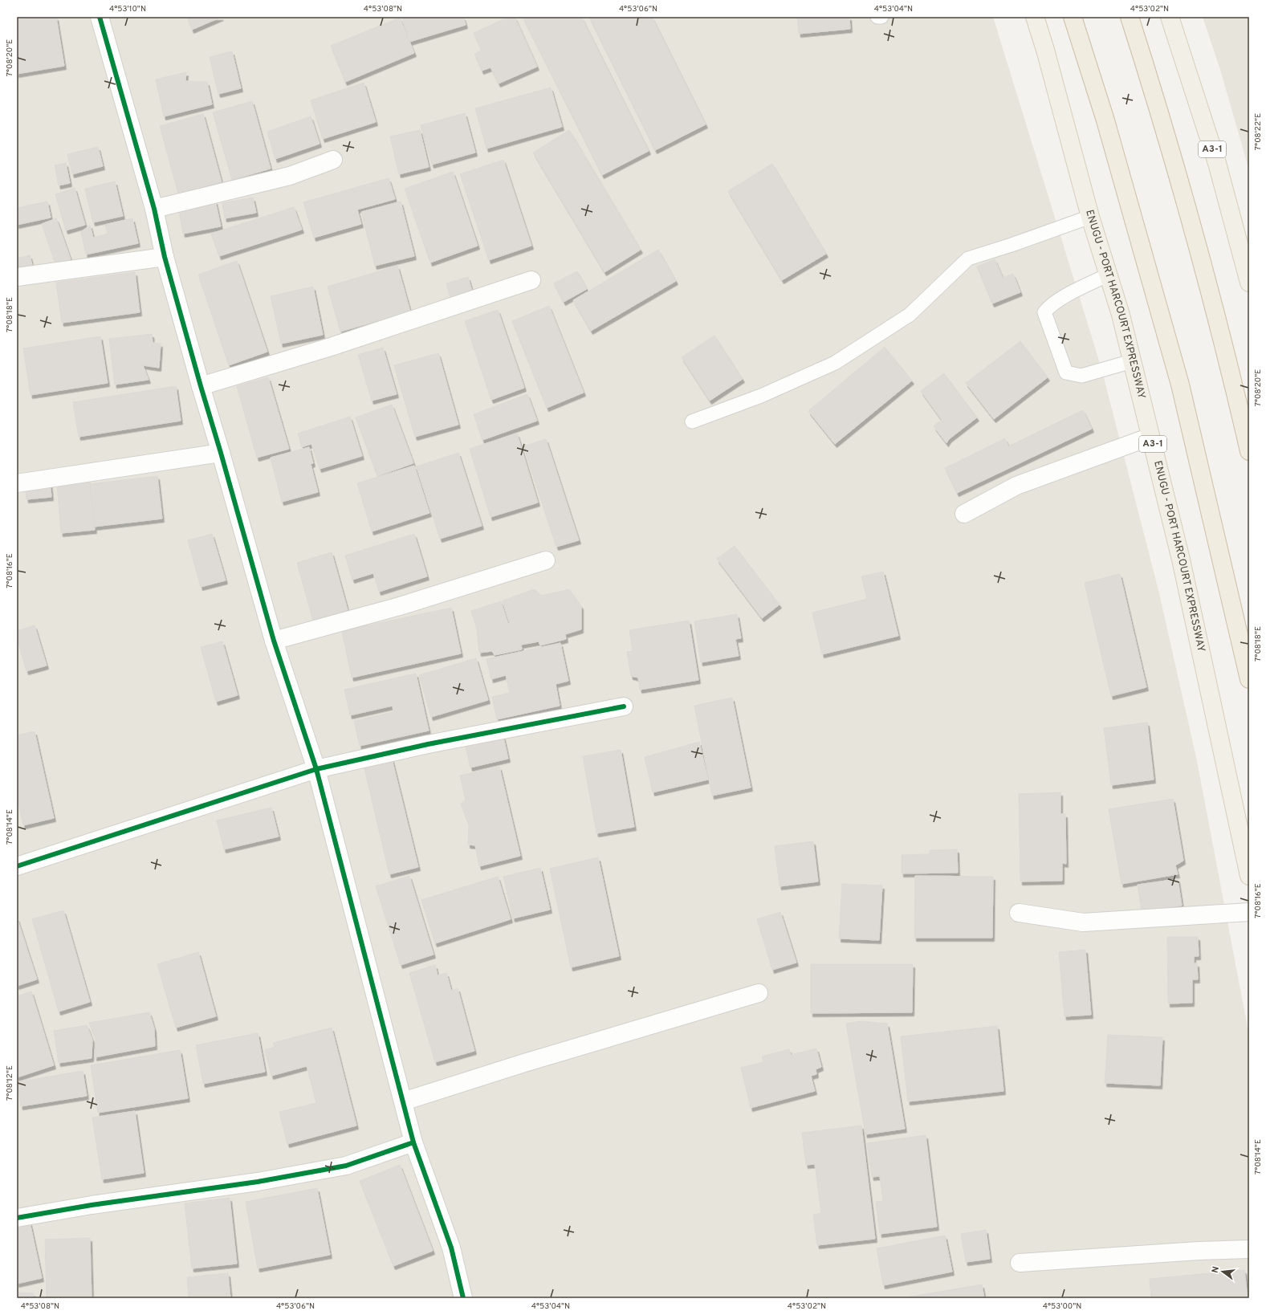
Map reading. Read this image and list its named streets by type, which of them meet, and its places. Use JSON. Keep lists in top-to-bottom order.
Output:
{
  "streets": {
    "main road": ["A3-1", "ENUGU - PORT HARCOURT EXPRESSWAY"]
  },
  "north": "left",
  "coordinates": [
    "4°53'10\"N",
    "4°53'08\"N",
    "4°53'06\"N",
    "4°53'04\"N",
    "4°53'02\"N",
    "7°08'20\"E",
    "7°08'22\"E",
    "7°08'18\"E",
    "7°08'16\"E",
    "7°08'14\"E",
    "7°08'12\"E",
    "4°53'00\"N"
  ]
}
